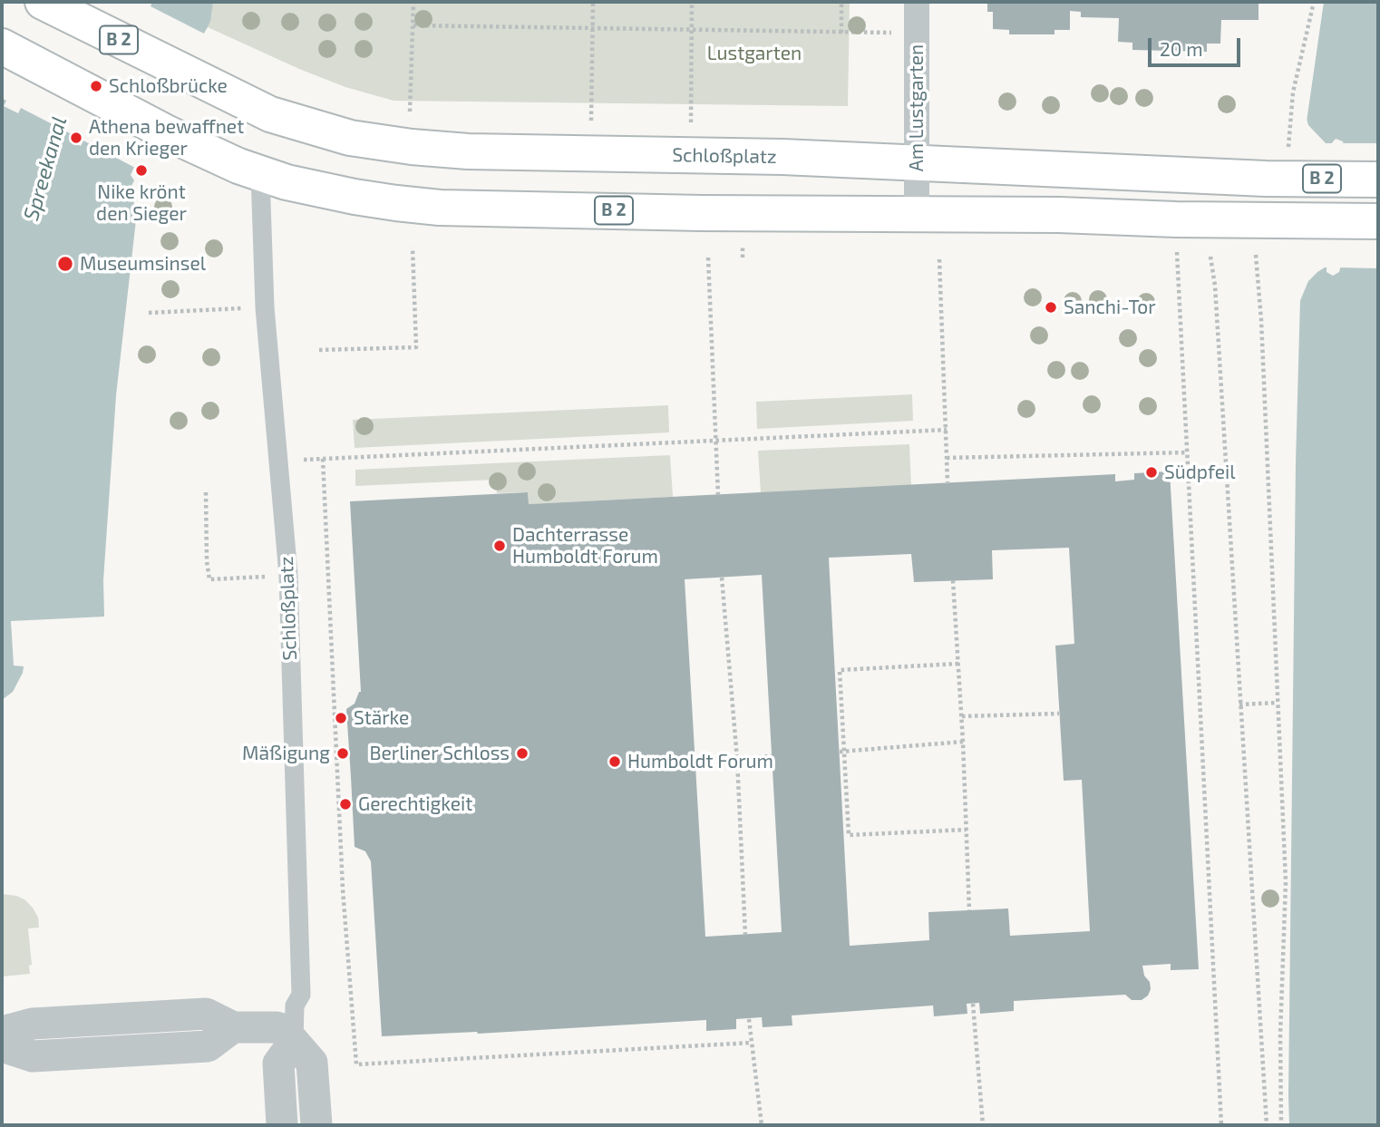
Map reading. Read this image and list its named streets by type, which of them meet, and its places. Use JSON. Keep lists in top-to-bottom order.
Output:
{
  "streets": {
    "main road": ["B 2", "Schloßplatz"],
    "street": ["Am Lustgarten"]
  },
  "crossings": [
    ["B 2", "Am Lustgarten"],
    ["B 2", "Schloßplatz"],
    ["Am Lustgarten", "Schloßplatz"]
  ],
  "water": ["Spreekanal"],
  "parks": ["Lustgarten"],
  "places": [
    "Schloßbrücke",
    "Athena bewaffnet den Krieger",
    "Nike krönt den Sieger",
    "Museumsinsel",
    "Sanchi-Tor",
    "Südpfeil",
    "Dachterrasse Humboldt Forum",
    "Stärke",
    "Mäßigung",
    "Berliner Schloss",
    "Humboldt Forum",
    "Gerechtigkeit"
  ],
  "scale_bar": "20 m"
}
